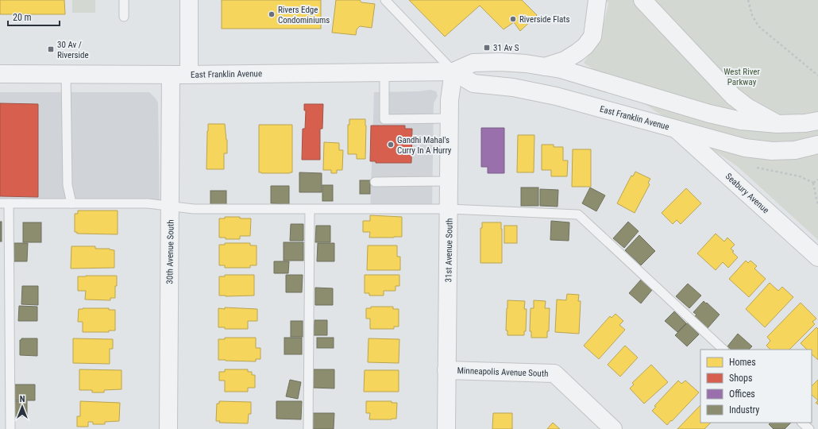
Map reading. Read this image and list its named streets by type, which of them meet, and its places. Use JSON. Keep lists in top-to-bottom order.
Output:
{
  "streets": {
    "street": [
      "East Franklin Avenue",
      "Seabury Avenue",
      "31st Avenue South",
      "30th Avenue South",
      "Minneapolis Avenue South"
    ]
  },
  "crossings": [
    ["East Franklin Avenue", "Seabury Avenue"],
    ["East Franklin Avenue", "31st Avenue South"],
    ["East Franklin Avenue", "30th Avenue South"],
    ["31st Avenue South", "Minneapolis Avenue South"]
  ],
  "parks": ["West River Parkway"],
  "places": {
    "other": ["Rivers Edge Condominiums", "Riverside Flats", "Gandhi Mahal's Curry In A Hurry"],
    "transit": ["31 Av S", "30 Av / Riverside"]
  },
  "legend": [
    "Homes",
    "Shops",
    "Offices",
    "Industry"
  ],
  "scale_bar": "20 m",
  "north": "top"
}
